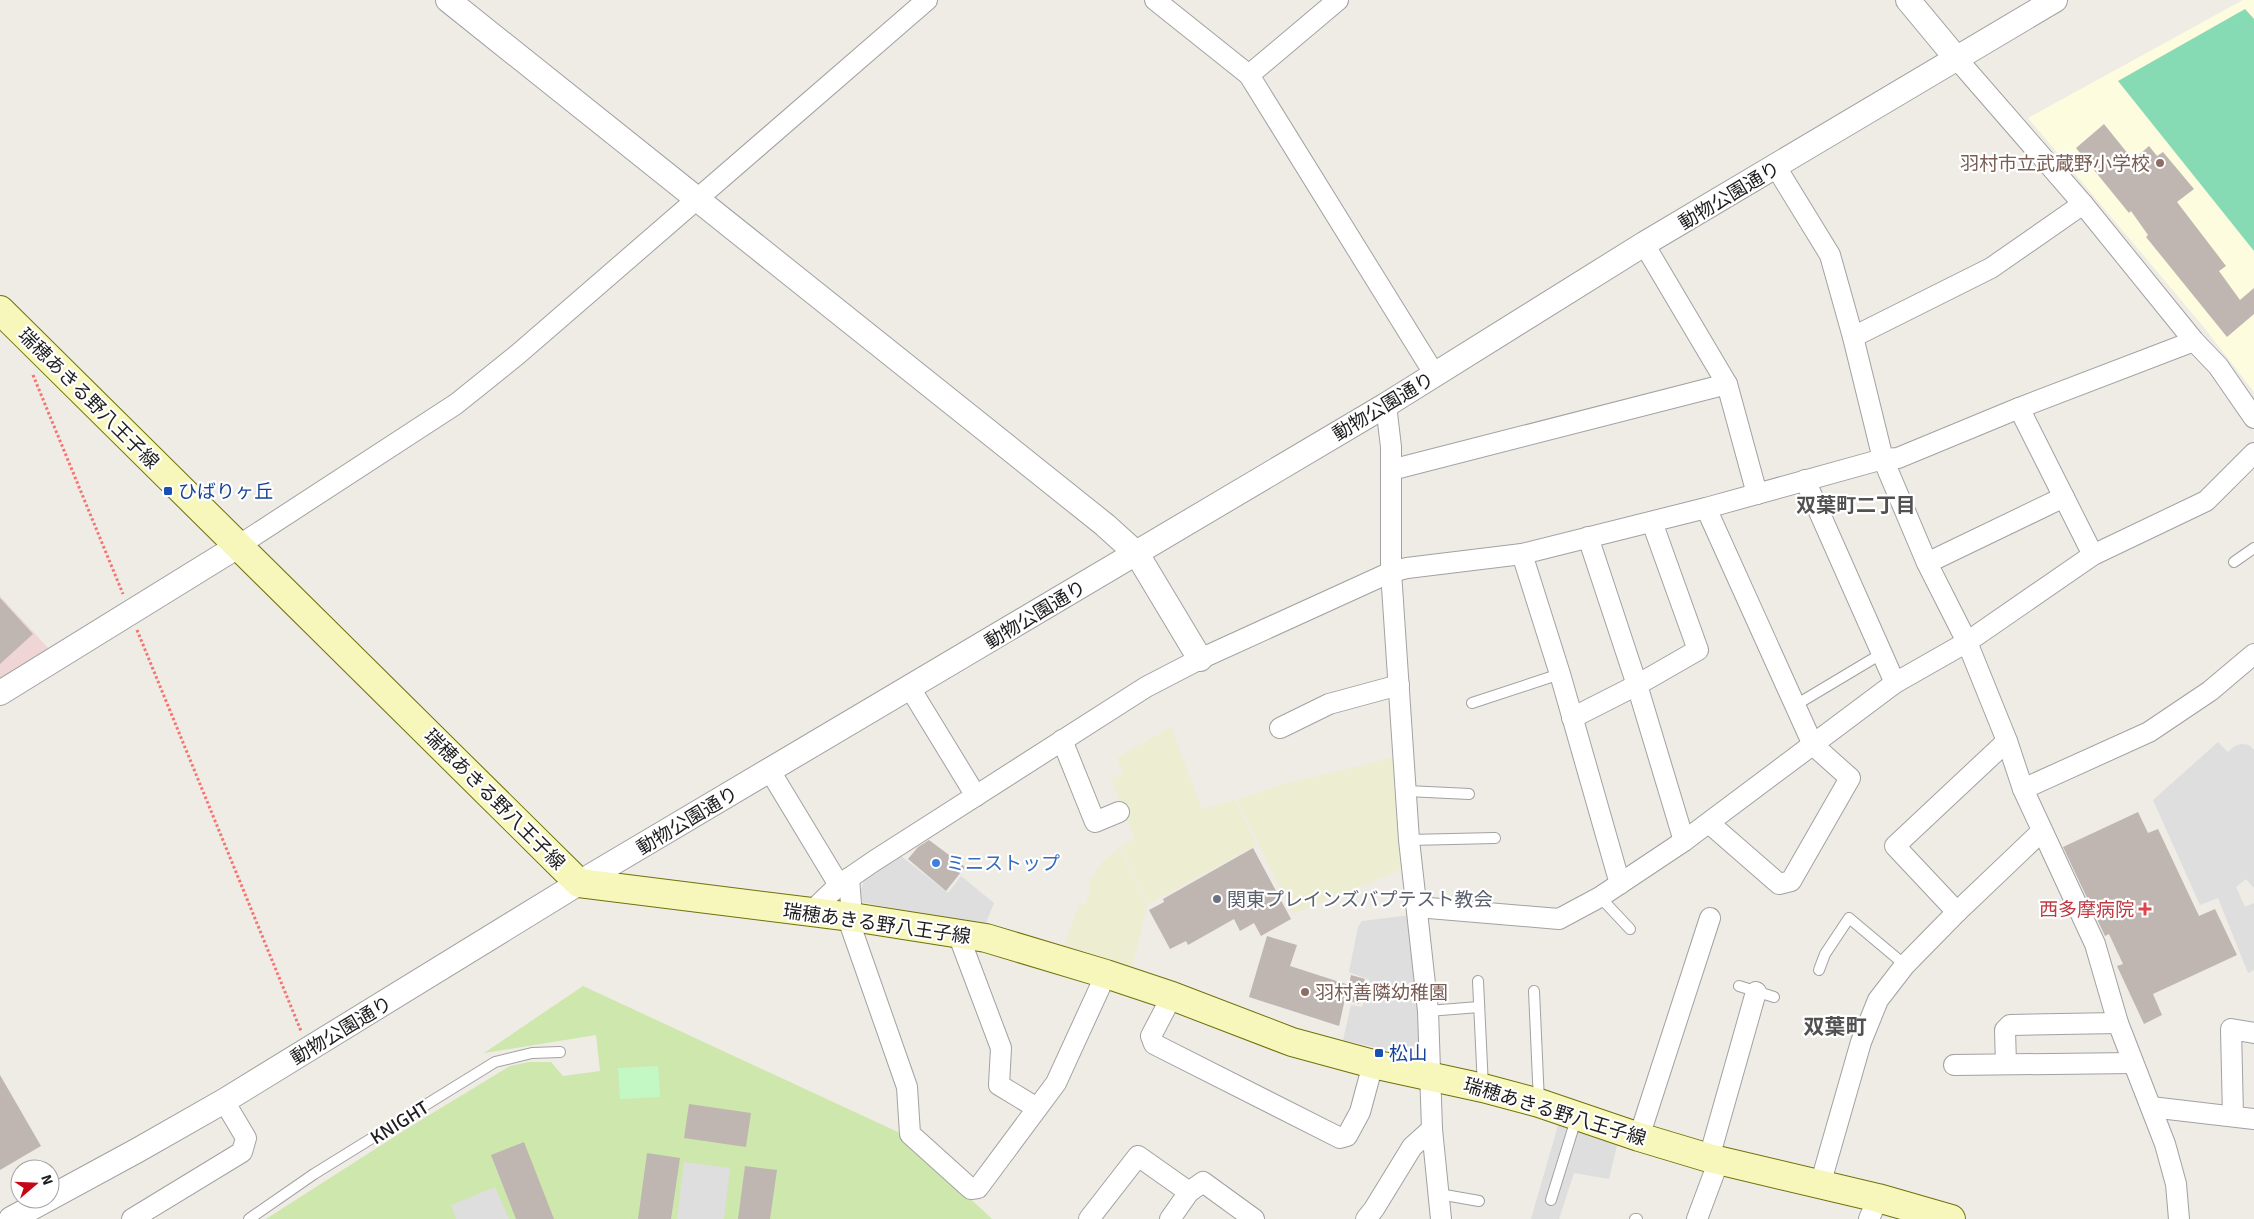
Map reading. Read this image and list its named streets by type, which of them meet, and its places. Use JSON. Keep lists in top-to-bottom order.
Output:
{
  "streets": {
    "main road": ["瑞穂あきる野八王子線"],
    "street": ["動物公園通り"],
    "lane": ["KNIGHT"]
  },
  "crossings": [
    ["動物公園通り", "瑞穂あきる野八王子線"]
  ],
  "districts": ["双葉町二丁目", "双葉町"],
  "places": {
    "other": [
      "羽村市立武蔵野小学校",
      "ミニストップ",
      "関東プレインズバプテスト教会",
      "羽村善隣幼稚園"
    ],
    "transit": ["ひばりヶ丘", "松山"],
    "health": ["西多摩病院"]
  },
  "north": "right"
}
